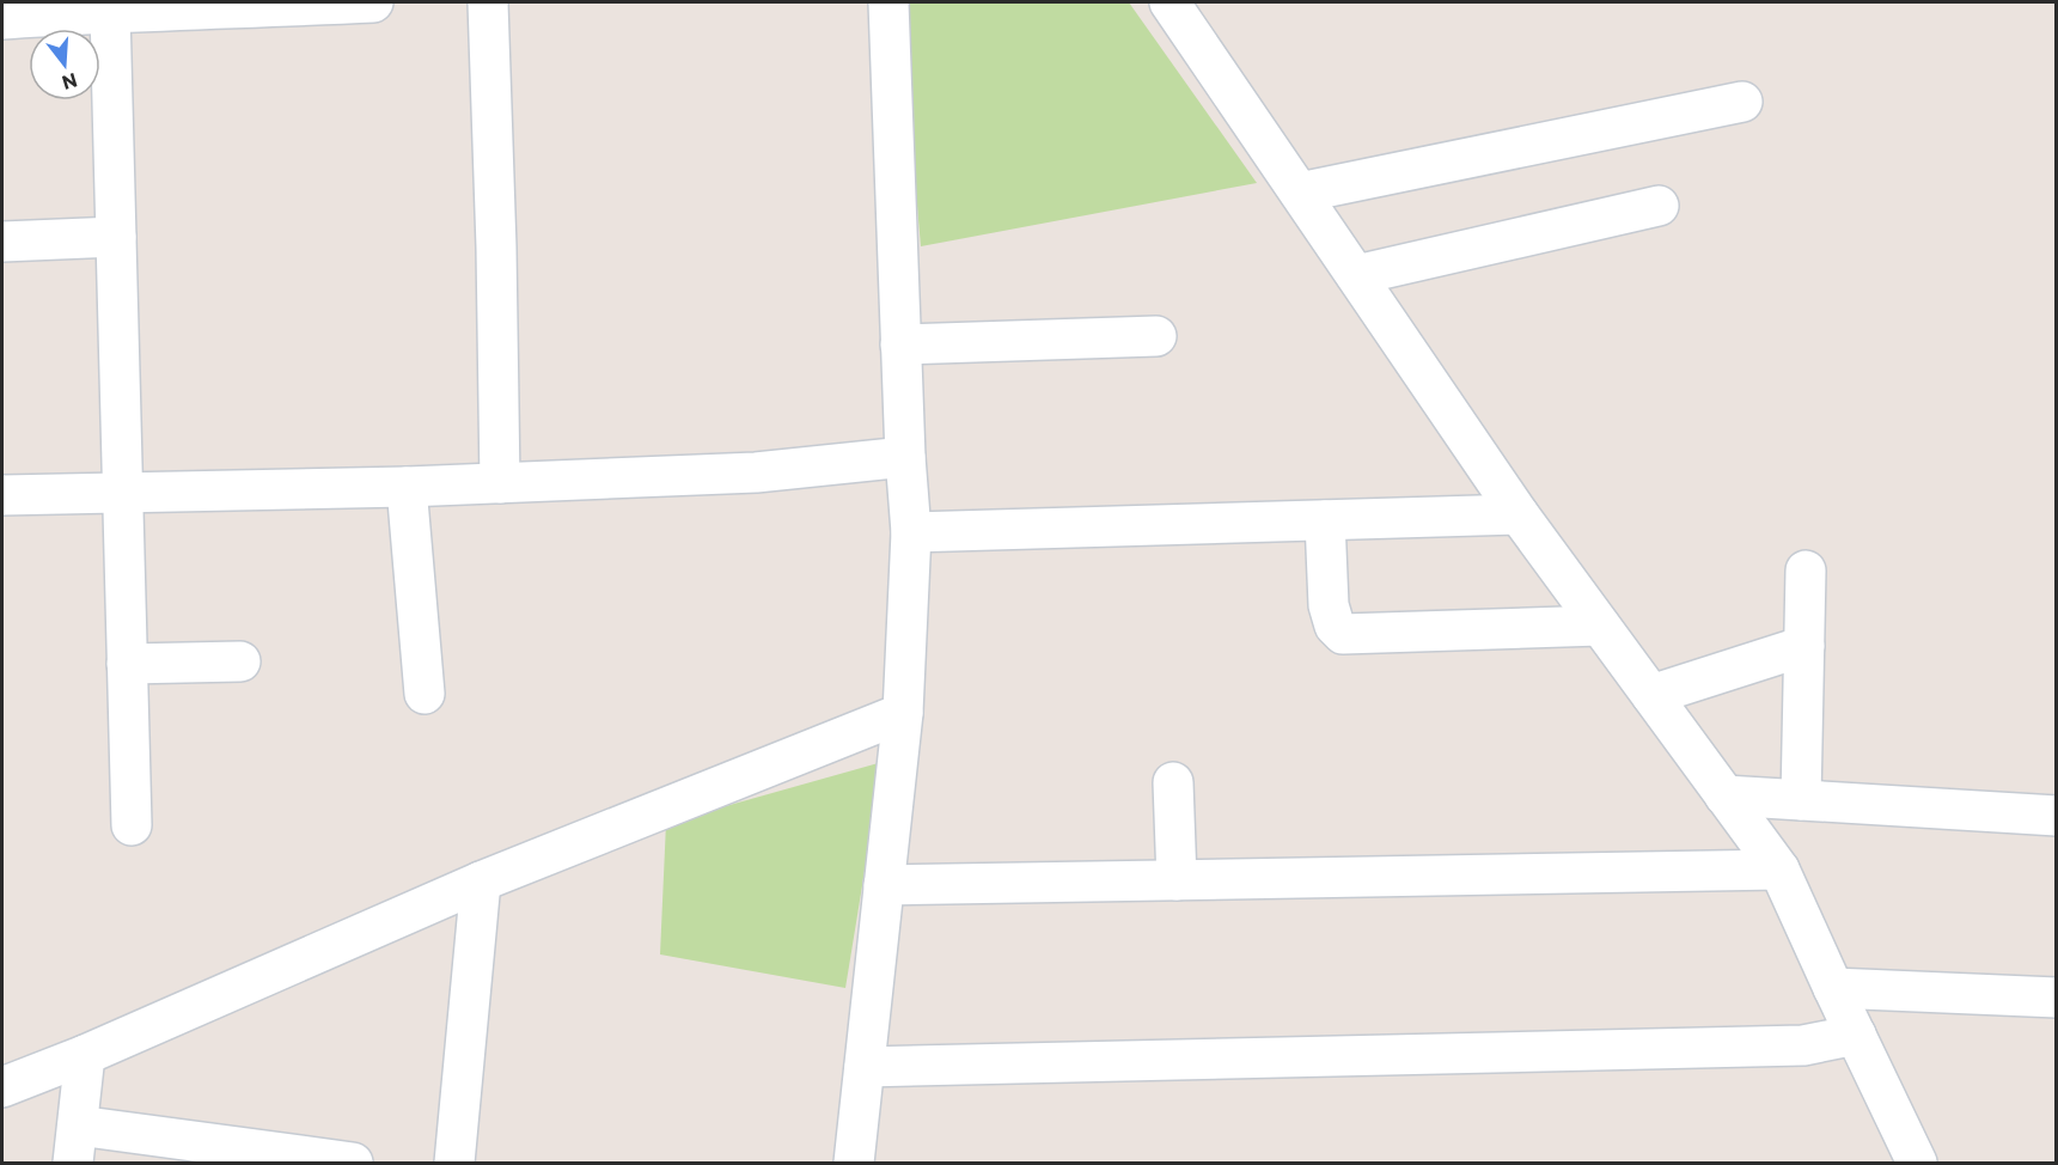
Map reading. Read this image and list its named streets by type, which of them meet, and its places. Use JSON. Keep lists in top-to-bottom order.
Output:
{
  "north": "bottom"
}
